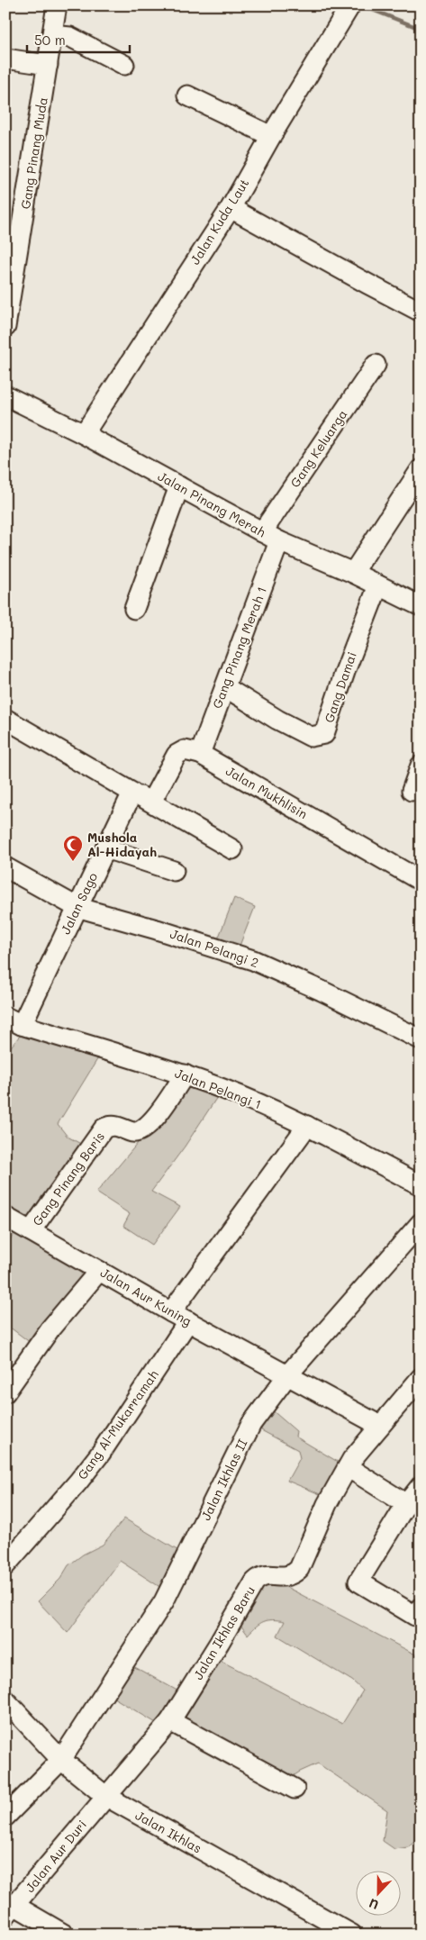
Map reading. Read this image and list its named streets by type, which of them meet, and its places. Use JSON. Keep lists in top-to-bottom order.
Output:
{
  "streets": {
    "street": [
      "Gang Pinang Muda",
      "Jalan Kuda Laut",
      "Gang Keluarga",
      "Jalan Pinang Merah",
      "Gang Pinang Merah 1",
      "Gang Damai",
      "Jalan Mukhlisin",
      "Jalan Sago",
      "Jalan Pelangi 2",
      "Jalan Pelangi 1",
      "Gang Pinang Baris",
      "Jalan Aur Kuning",
      "Gang Al-Mukarramah",
      "Jalan Ikhlas II",
      "Jalan Ikhlas Baru",
      "Jalan Ikhlas",
      "Jalan Aur Duri"
    ]
  },
  "crossings": [
    ["Jalan Kuda Laut", "Jalan Pinang Merah"],
    ["Gang Keluarga", "Jalan Pinang Merah"],
    ["Jalan Pinang Merah", "Gang Pinang Merah 1"],
    ["Jalan Pinang Merah", "Gang Damai"],
    ["Gang Pinang Merah 1", "Gang Damai"],
    ["Gang Pinang Merah 1", "Jalan Mukhlisin"],
    ["Jalan Sago", "Jalan Pelangi 2"],
    ["Jalan Sago", "Jalan Pelangi 1"],
    ["Jalan Pelangi 1", "Gang Pinang Baris"],
    ["Gang Pinang Baris", "Jalan Aur Kuning"],
    ["Jalan Aur Kuning", "Gang Al-Mukarramah"],
    ["Jalan Aur Kuning", "Jalan Ikhlas II"],
    ["Jalan Aur Kuning", "Jalan Ikhlas Baru"],
    ["Jalan Ikhlas II", "Jalan Ikhlas"],
    ["Jalan Ikhlas Baru", "Jalan Ikhlas"],
    ["Jalan Ikhlas Baru", "Jalan Aur Duri"],
    ["Jalan Ikhlas", "Jalan Aur Duri"]
  ],
  "places": {
    "mosque": ["Mushola Al-Hidayah"]
  },
  "scale_bar": "50 m",
  "north": "bottom"
}
